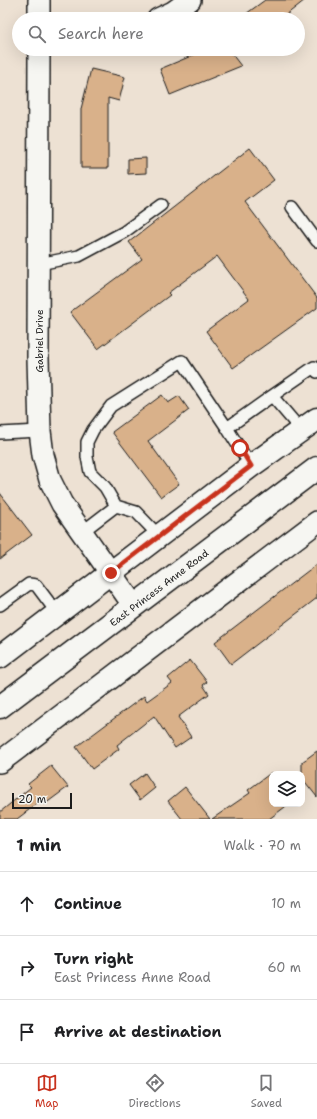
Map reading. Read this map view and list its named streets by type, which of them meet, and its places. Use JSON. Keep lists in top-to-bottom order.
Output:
{
  "streets": {
    "main road": ["East Princess Anne Road"],
    "street": ["Gabriel Drive"]
  },
  "crossings": [
    ["Gabriel Drive", "East Princess Anne Road"]
  ],
  "scale_bar": "20 m",
  "page": {
    "search": "Search here",
    "scale": "20 m",
    "heading": ["1 min", "Walk · 70 m"],
    "list": [
      ["Continue", "10 m"],
      ["Turn right", "East Princess Anne Road", "60 m"],
      "Arrive at destination"
    ],
    "nav": ["Map", "Directions", "Saved"]
  }
}
